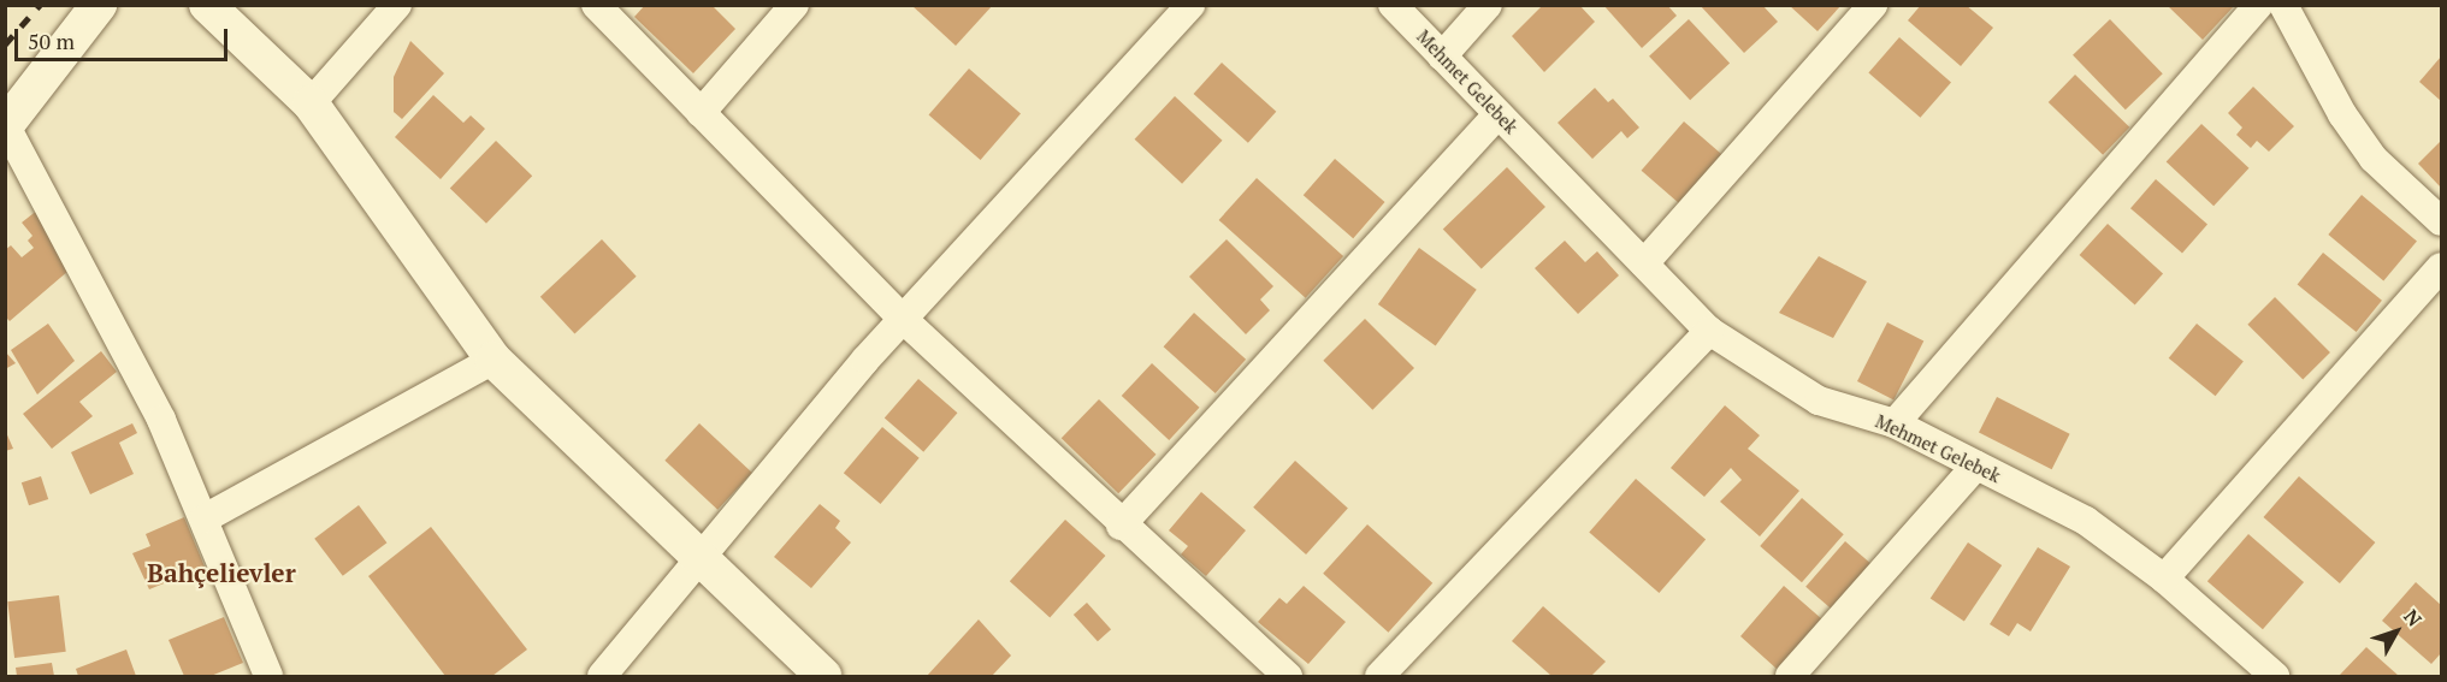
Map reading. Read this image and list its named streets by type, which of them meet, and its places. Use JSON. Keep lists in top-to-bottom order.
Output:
{
  "streets": {
    "street": ["Mehmet Gelebek"]
  },
  "districts": ["Bahçelievler"],
  "scale_bar": "50 m",
  "north": "top right"
}
